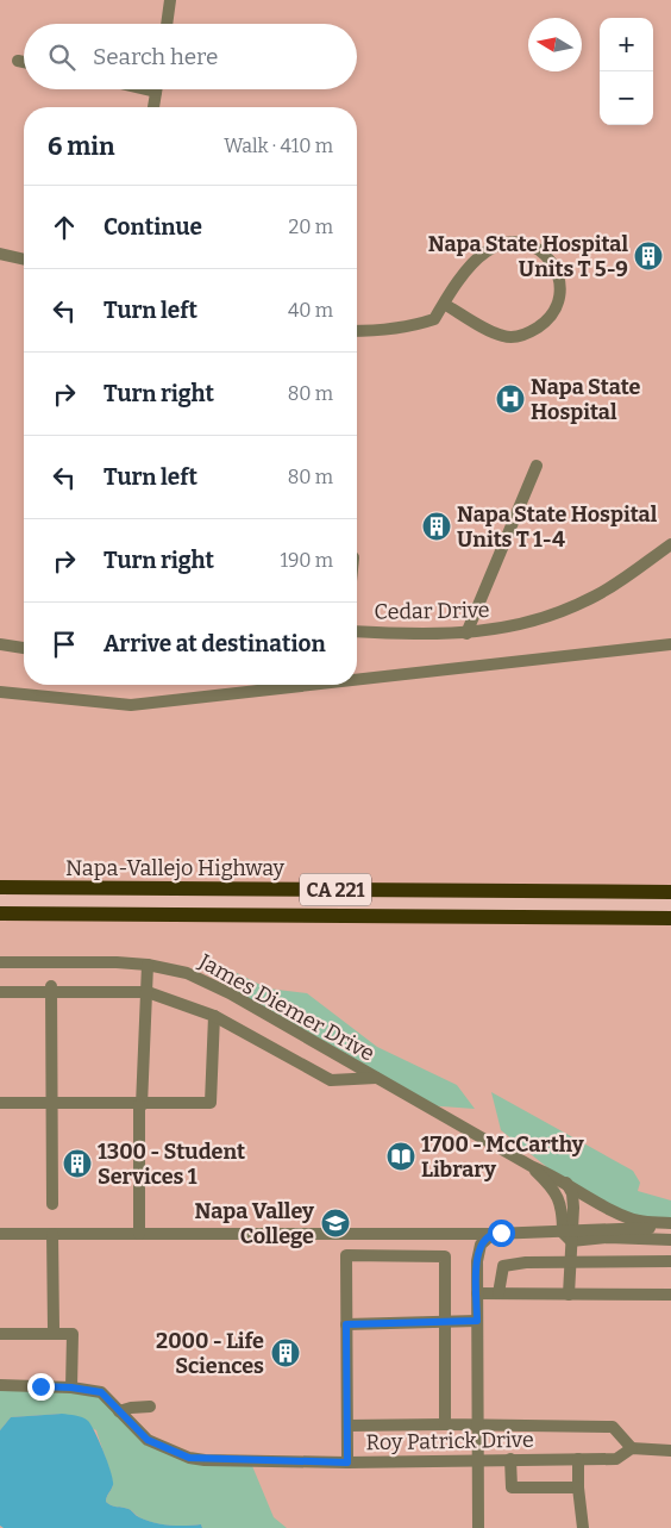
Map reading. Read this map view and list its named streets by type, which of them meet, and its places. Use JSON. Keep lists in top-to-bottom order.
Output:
{
  "streets": {
    "main road": ["Napa-Vallejo Highway", "CA 221"],
    "street": ["Cedar Drive", "James Diemer Drive", "Roy Patrick Drive"]
  },
  "places": {
    "building": [
      "Napa State Hospital Units T 5-9",
      "Napa State Hospital Units T 1-4",
      "1300 - Student Services 1",
      "2000 - Life Sciences"
    ],
    "hospital": ["Napa State Hospital"],
    "library": ["1700 - McCarthy Library"],
    "school or university": ["Napa Valley College"]
  },
  "north": "left",
  "page": {
    "map_buttons": ["+", "−"],
    "search": "Search here",
    "heading": ["6 min", "Walk · 410 m"],
    "list": [
      ["Continue", "20 m"],
      ["Turn left", "40 m"],
      ["Turn right", "80 m"],
      ["Turn left", "80 m"],
      ["Turn right", "190 m"],
      "Arrive at destination"
    ]
  }
}
